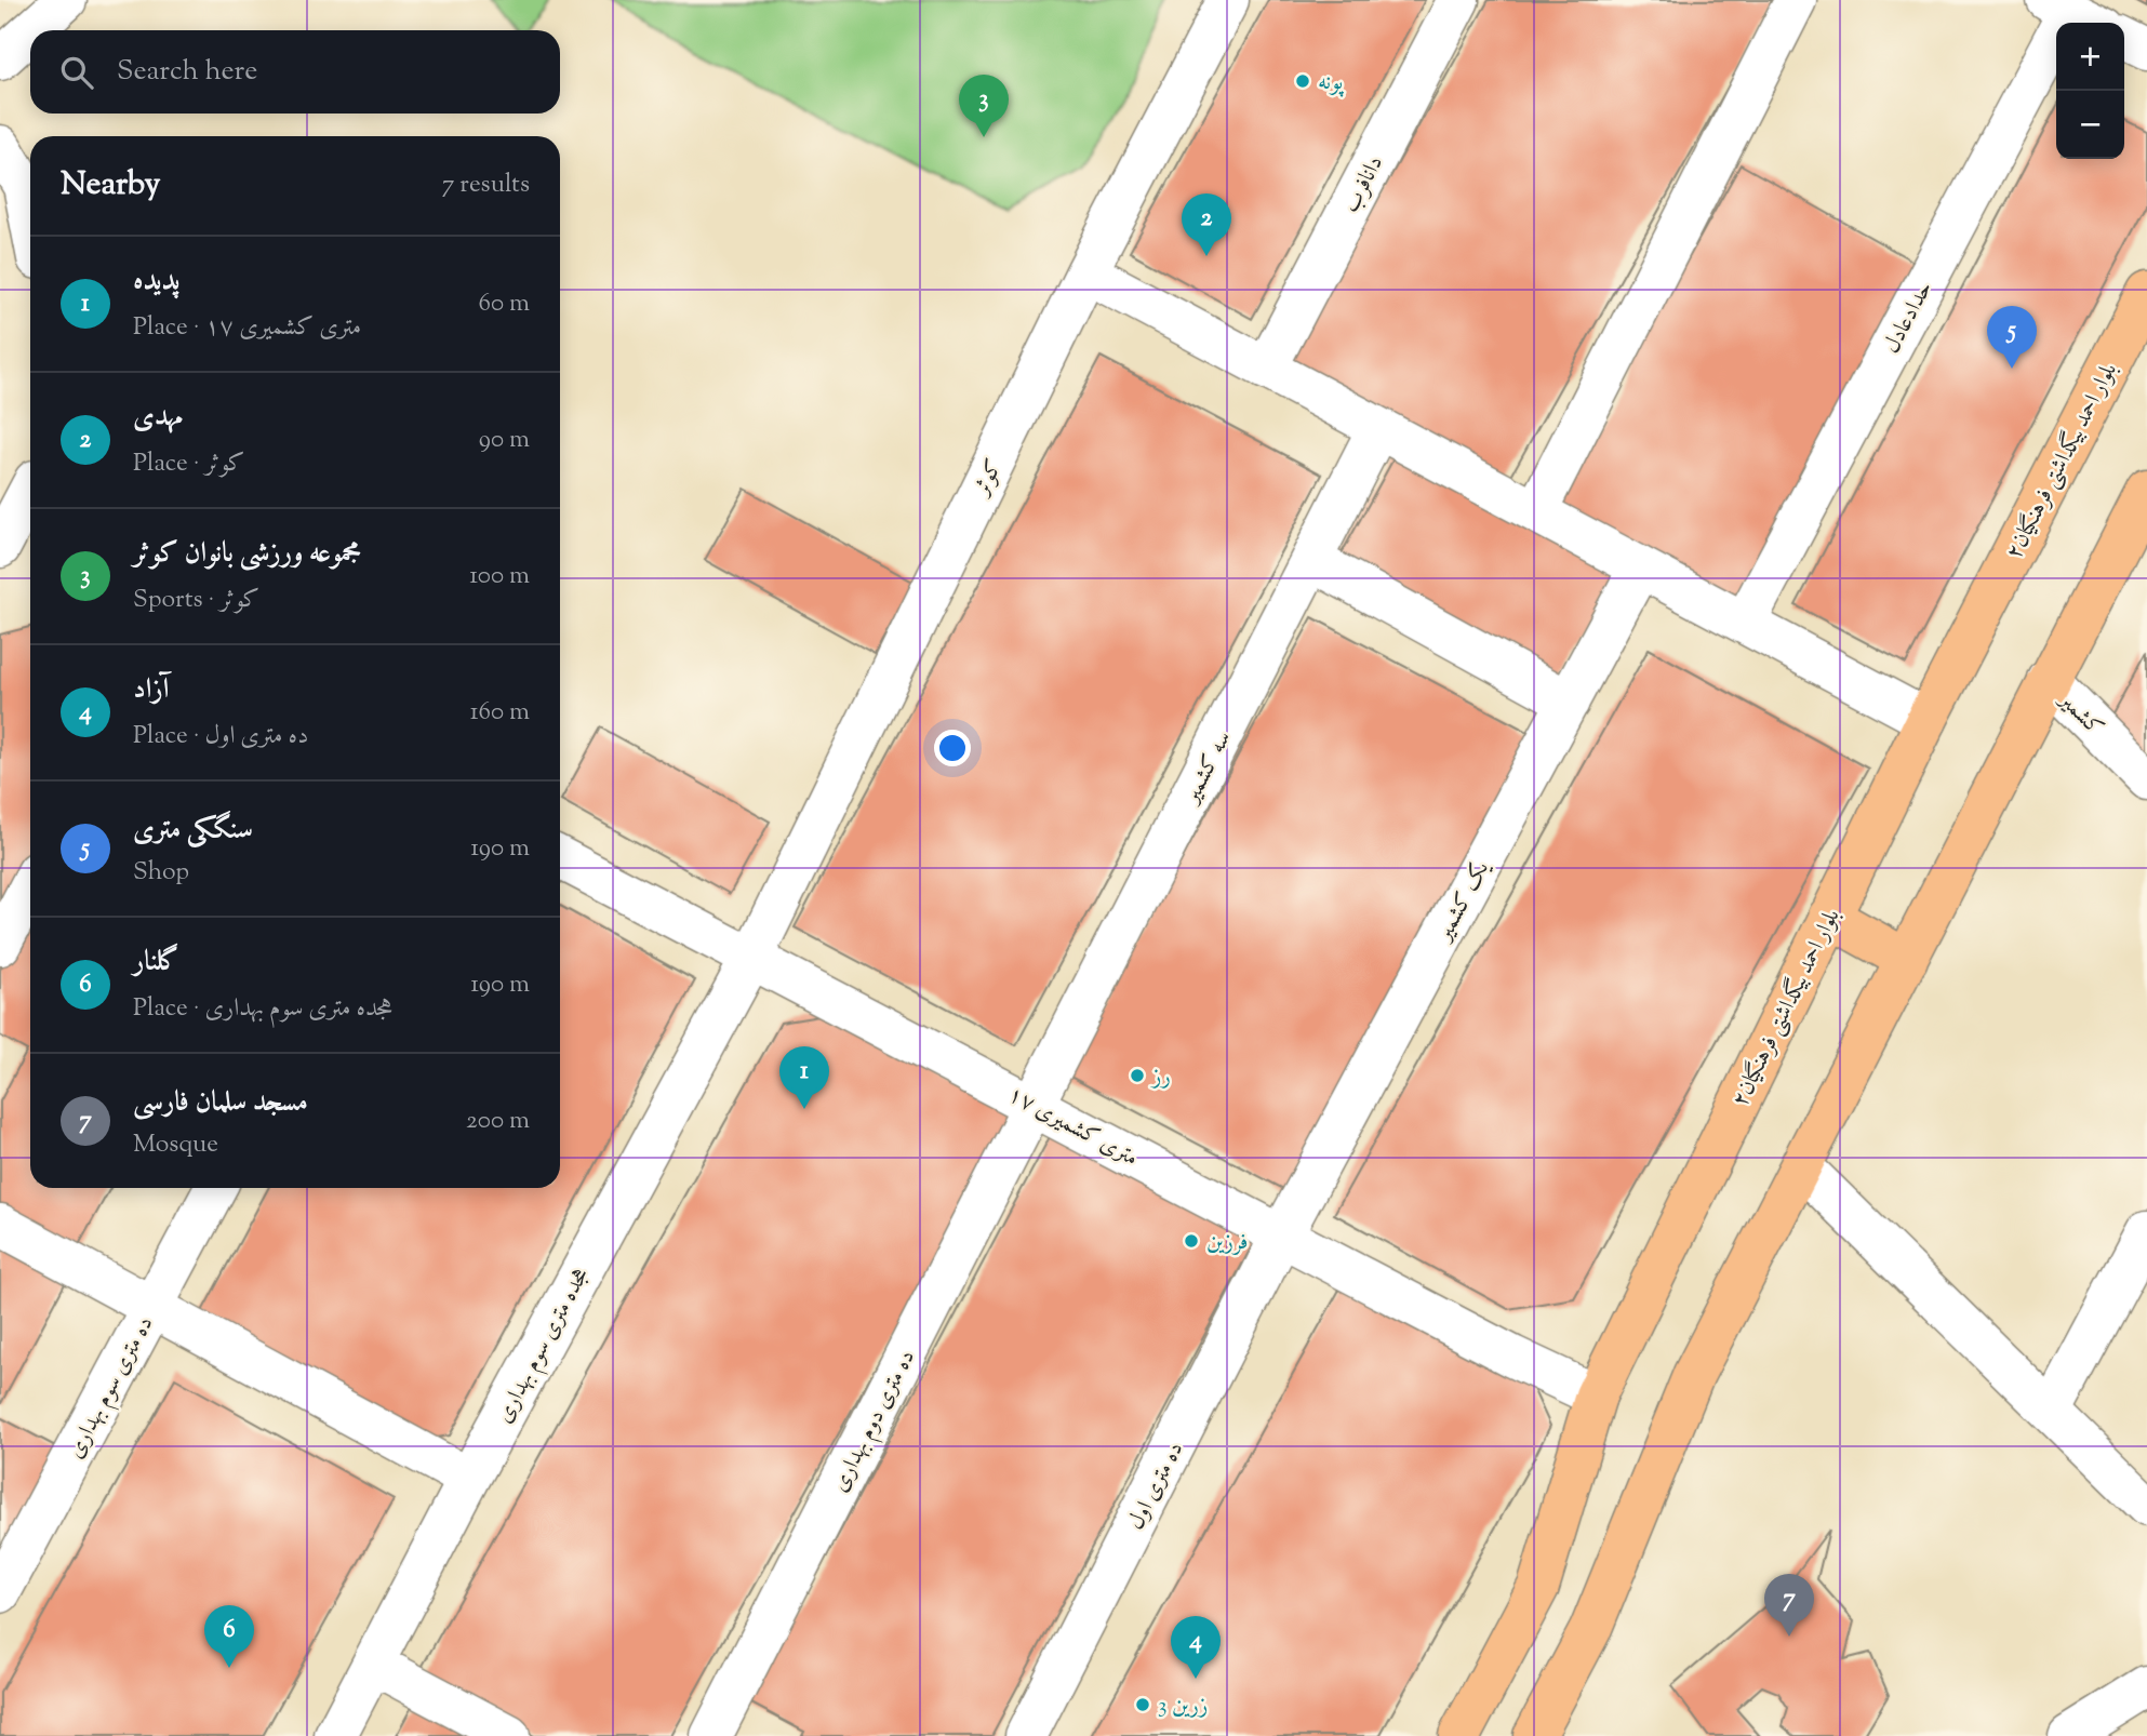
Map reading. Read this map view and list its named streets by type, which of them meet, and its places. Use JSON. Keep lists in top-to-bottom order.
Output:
{
  "streets": {
    "main road": ["بلوار احمد بیگداشتی فرهنگیان۲"],
    "street": [
      "دانافرب",
      "حدادعادل",
      "کوثر",
      "کشمیر",
      "سه کشمیر",
      "یک کشمیر",
      "۱۷ متری کشمیری",
      "هجده متری سوم بهداری",
      "ده متری سوم بهداری",
      "ده متری دوم بهداری",
      "ده متری اول"
    ]
  },
  "crossings": [
    ["بلوار احمد بیگداشتی فرهنگیان۲", "۱۷ متری کشمیری"],
    ["کوثر", "۱۷ متری کشمیری"],
    ["کوثر", "هجده متری سوم بهداری"],
    ["سه کشمیر", "۱۷ متری کشمیری"],
    ["سه کشمیر", "ده متری دوم بهداری"],
    ["یک کشمیر", "۱۷ متری کشمیری"],
    ["یک کشمیر", "ده متری اول"],
    ["۱۷ متری کشمیری", "هجده متری سوم بهداری"],
    ["۱۷ متری کشمیری", "ده متری دوم بهداری"],
    ["۱۷ متری کشمیری", "ده متری اول"]
  ],
  "places": [
    "پونه",
    "رز",
    "فرزین",
    "زرین 3"
  ],
  "page": {
    "map_buttons": ["+", "−"],
    "search": "Search here",
    "pins": [
      "3",
      "2",
      "5",
      "1",
      "7",
      "6",
      "4"
    ],
    "heading": ["Nearby", "7 results"],
    "list": [
      {
        "mark": "1",
        "name": "پدیده",
        "note": "Place · ۱۷ متری کشمیری",
        "value": "60 m"
      },
      {
        "mark": "2",
        "name": "مهدی",
        "note": "Place · کوثر",
        "value": "90 m"
      },
      {
        "mark": "3",
        "name": "مجموعه ورزشی بانوان کوثر",
        "note": "Sports · کوثر",
        "value": "100 m"
      },
      {
        "mark": "4",
        "name": "آزاد",
        "note": "Place · ده متری اول",
        "value": "160 m"
      },
      {
        "mark": "5",
        "name": "سنگکی متری",
        "note": "Shop",
        "value": "190 m"
      },
      {
        "mark": "6",
        "name": "گلنار",
        "note": "Place · هجده متری سوم بهداری",
        "value": "190 m"
      },
      {
        "mark": "7",
        "name": "مسجد سلمان فارسی",
        "note": "Mosque",
        "value": "200 m"
      }
    ]
  }
}
